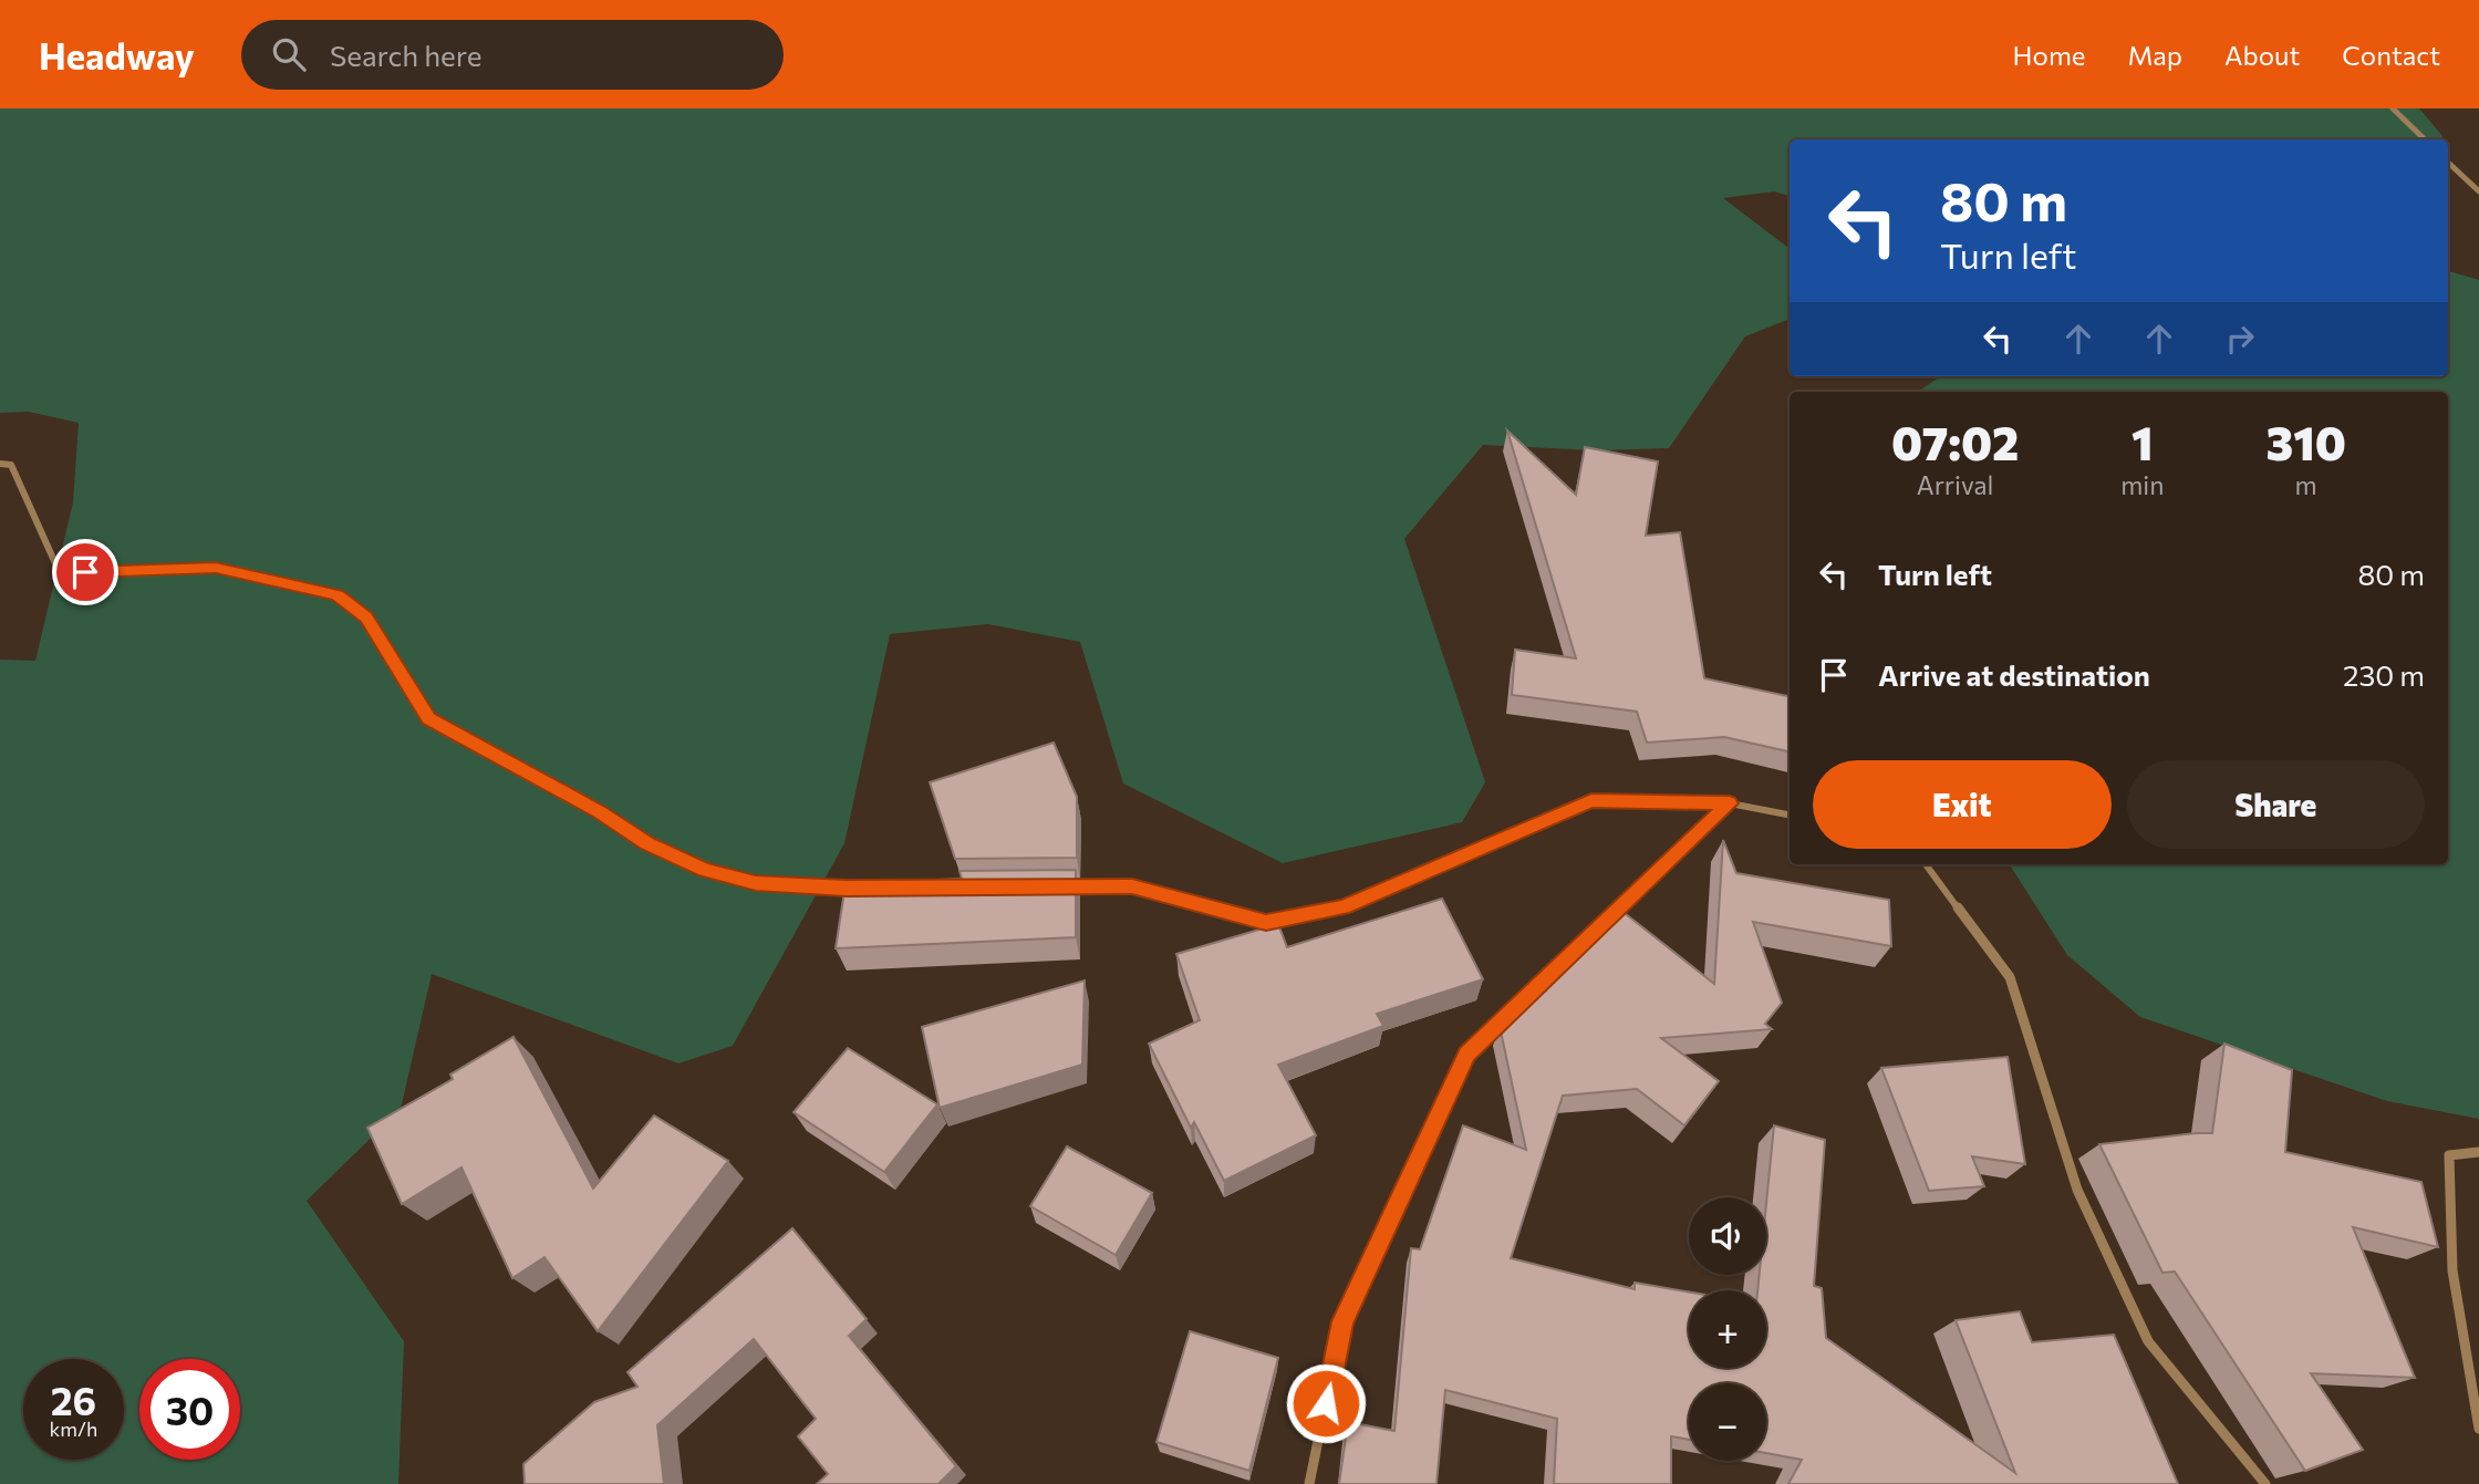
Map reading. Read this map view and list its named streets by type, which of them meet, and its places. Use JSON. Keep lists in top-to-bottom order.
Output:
{
  "page": {
    "header": "Headway",
    "search": "Search here",
    "nav": [
      "Home",
      "Map",
      "About",
      "Contact"
    ],
    "turn": ["80 m", "Turn left"],
    "eta": [
      "07:02",
      "Arrival",
      "1",
      "min",
      "310",
      "m"
    ],
    "list": [
      {
        "name": "Turn left",
        "value": "80 m"
      },
      {
        "name": "Arrive at destination",
        "value": "230 m"
      }
    ],
    "buttons": ["Exit", "Share"],
    "map_buttons": ["+", "−"],
    "speed": "26 km/h",
    "limit": "30"
  }
}
